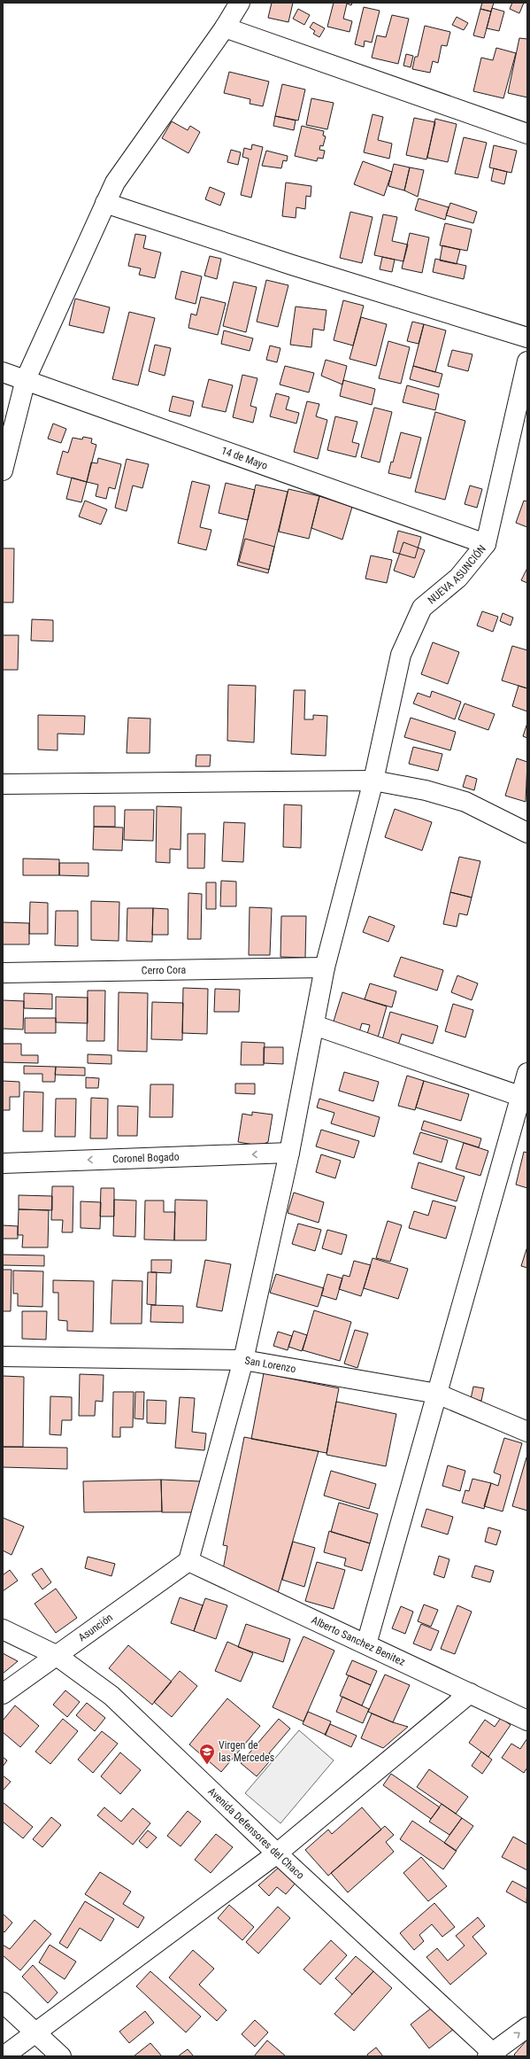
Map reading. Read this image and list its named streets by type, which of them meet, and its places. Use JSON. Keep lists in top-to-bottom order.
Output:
{
  "streets": {
    "street": [
      "14 de Mayo",
      "NUEVA ASUNCIÓN",
      "Cerro Cora",
      "Coronel Bogado",
      "San Lorenzo",
      "Asunción",
      "Alberto Sanchez Benitez",
      "Avenida Defensores del Chaco"
    ]
  },
  "crossings": [
    ["14 de Mayo", "NUEVA ASUNCIÓN"],
    ["NUEVA ASUNCIÓN", "Cerro Cora"],
    ["NUEVA ASUNCIÓN", "Coronel Bogado"],
    ["NUEVA ASUNCIÓN", "San Lorenzo"],
    ["NUEVA ASUNCIÓN", "Asunción"],
    ["NUEVA ASUNCIÓN", "Alberto Sanchez Benitez"],
    ["Asunción", "Alberto Sanchez Benitez"],
    ["Asunción", "Avenida Defensores del Chaco"]
  ],
  "one_way": ["Coronel Bogado"],
  "places": {
    "school or university": ["Virgen de las Mercedes"]
  }
}
